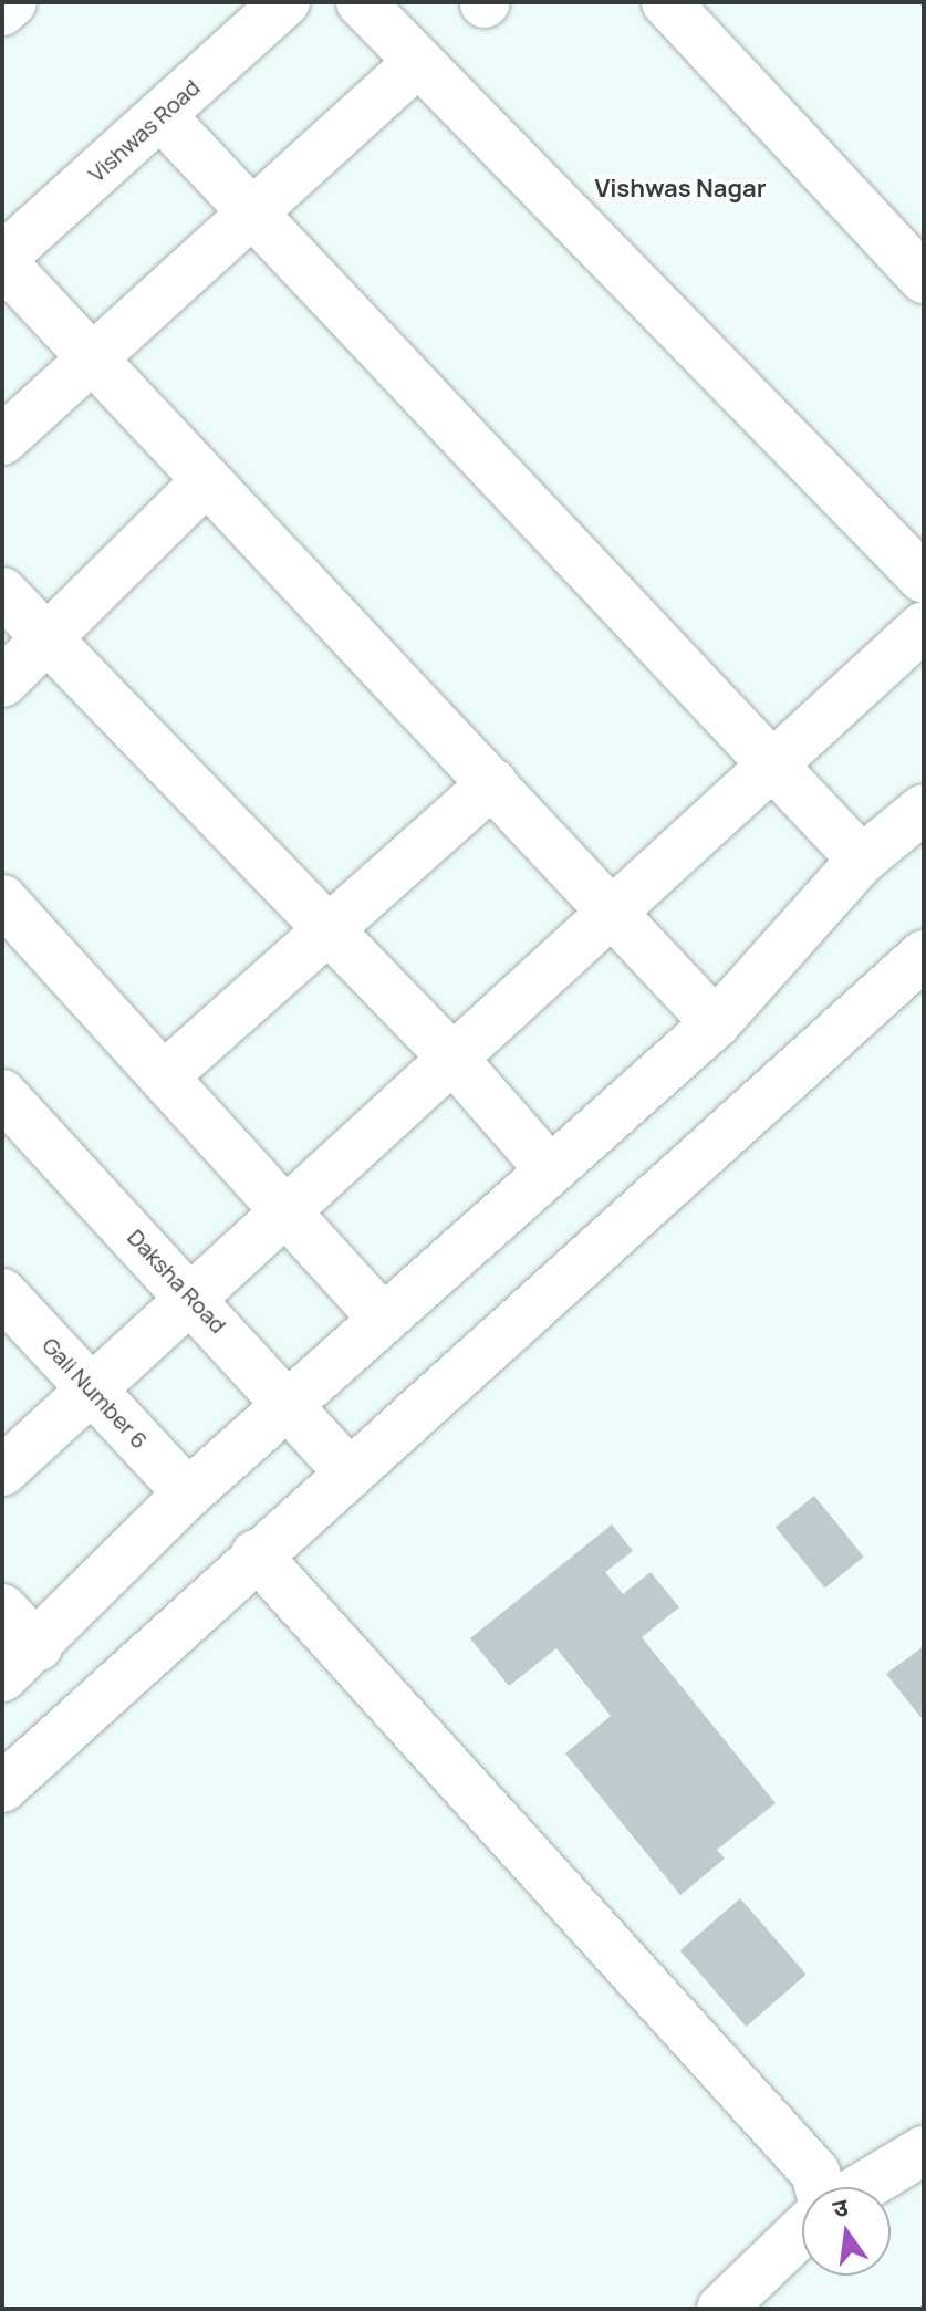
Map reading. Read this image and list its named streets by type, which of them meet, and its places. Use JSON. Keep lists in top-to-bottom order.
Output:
{
  "streets": {
    "street": ["Vishwas Road", "Daksha Road", "Gali Number 6"]
  },
  "districts": ["Vishwas Nagar"],
  "north": "top"
}
